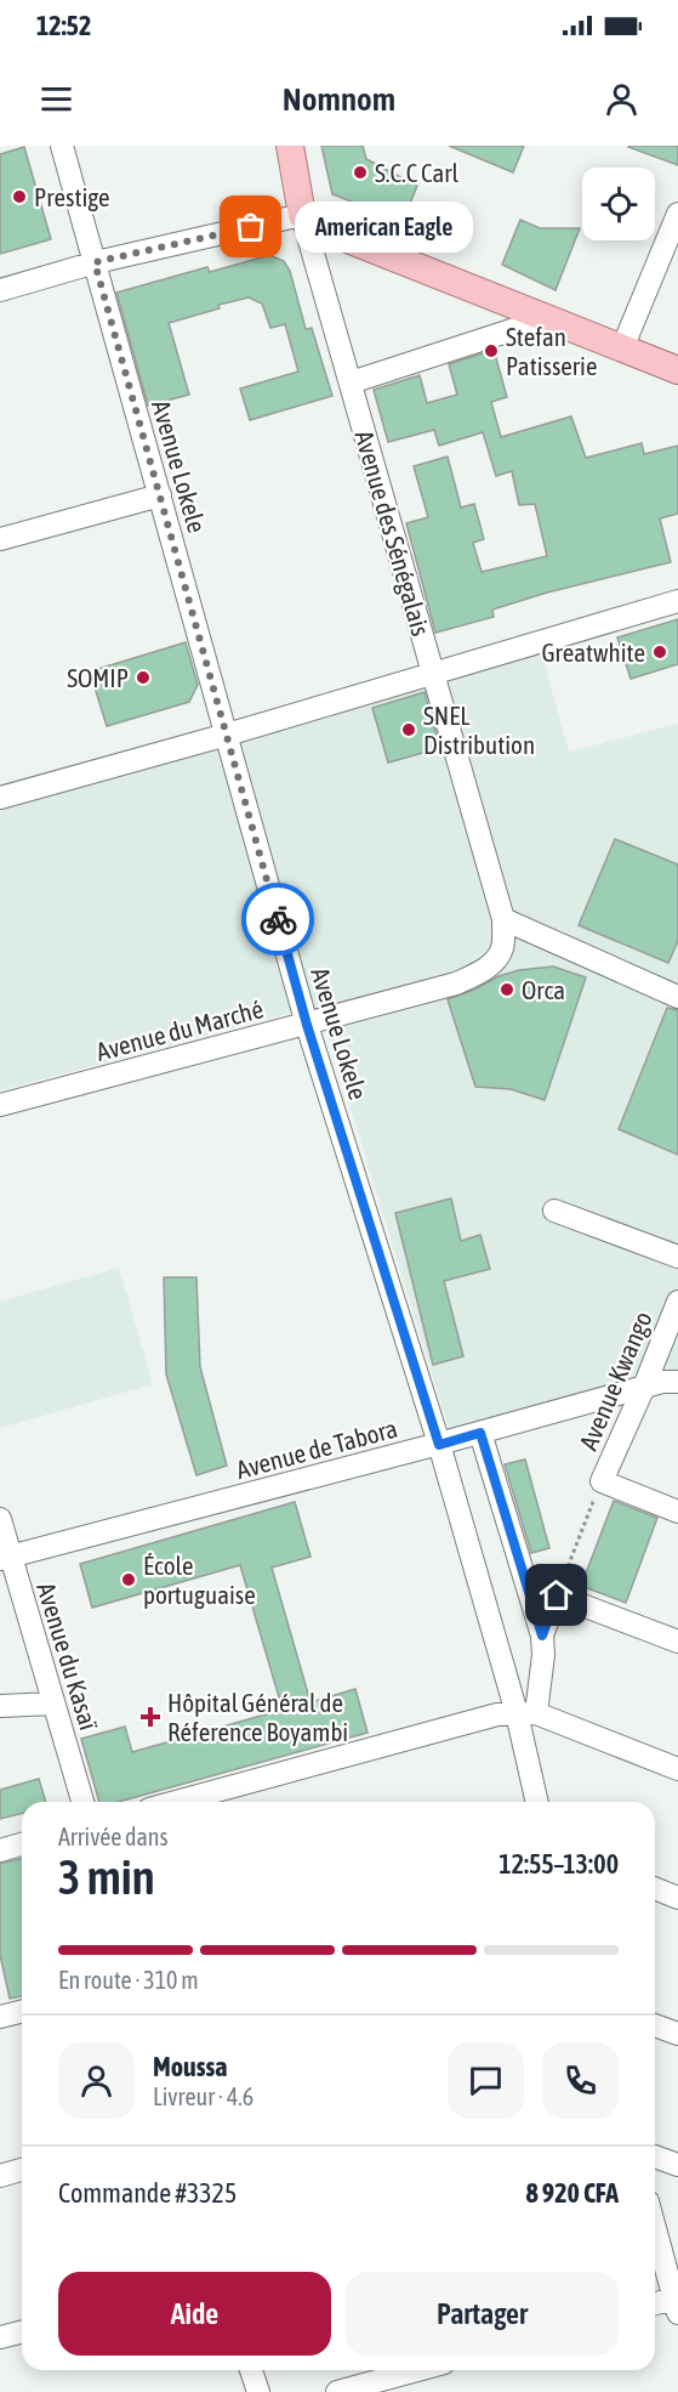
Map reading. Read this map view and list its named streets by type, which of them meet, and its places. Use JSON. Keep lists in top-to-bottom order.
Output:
{
  "streets": {
    "main road": ["Avenue des Sénégalais"],
    "street": [
      "Avenue Lokele",
      "Avenue du Marché",
      "Avenue Kwango",
      "Avenue de Tabora",
      "Avenue du Kasaï"
    ]
  },
  "crossings": [
    ["Avenue Lokele", "Avenue du Marché"],
    ["Avenue Lokele", "Avenue de Tabora"],
    ["Avenue des Sénégalais", "Avenue du Marché"],
    ["Avenue Kwango", "Avenue de Tabora"],
    ["Avenue de Tabora", "Avenue du Kasaï"]
  ],
  "places": {
    "other": [
      "S.C.C Carl",
      "Prestige",
      "American Eagle",
      "Stefan Patisserie",
      "Greatwhite",
      "SOMIP",
      "SNEL Distribution",
      "Orca",
      "École portuguaise"
    ],
    "health": ["Hôpital Général de Réference Boyambi"]
  },
  "page": {
    "status": "12:52",
    "header": "Nomnom",
    "bubble": "American Eagle",
    "heading": ["3 min", "Arrivée dans", "12:55–13:00"],
    "panel": [
      "Moussa",
      "Livreur · 4.6",
      "Commande #3325",
      "8 920 CFA"
    ],
    "bar": "En route · 310 m",
    "buttons": ["Aide", "Partager"]
  }
}
